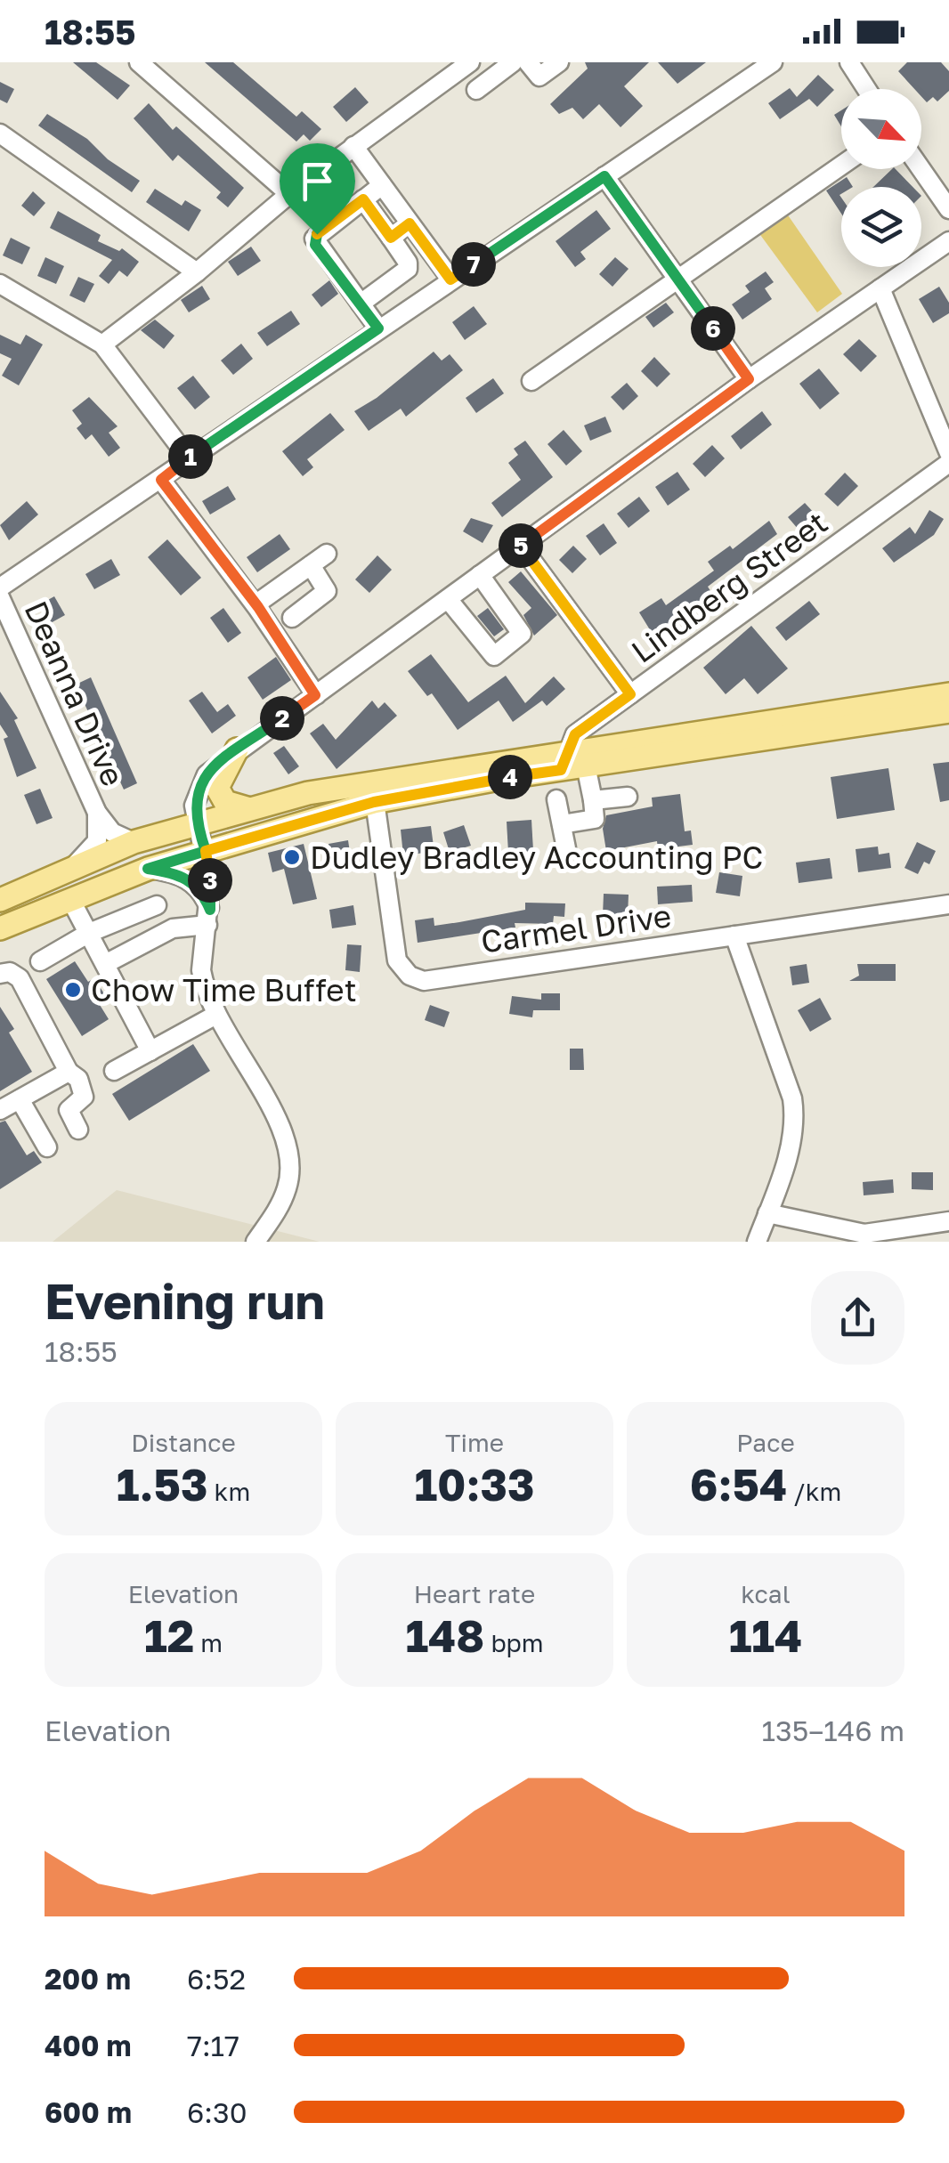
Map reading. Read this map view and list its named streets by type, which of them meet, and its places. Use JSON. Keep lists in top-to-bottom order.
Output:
{
  "streets": {
    "street": ["Lindberg Street", "Deanna Drive", "Carmel Drive"]
  },
  "places": ["Dudley Bradley Accounting PC", "Chow Time Buffet"],
  "north": "bottom right",
  "page": {
    "status": "18:55",
    "pins": [
      "7",
      "6",
      "1",
      "5",
      "2",
      "4",
      "3"
    ],
    "heading": ["Evening run", "18:55"],
    "stats": [
      ["Distance", "1.53 km"],
      ["Time", "10:33"],
      ["Pace", "6:54 /km"],
      ["Elevation", "12 m"],
      ["Heart rate", "148 bpm"],
      ["kcal", "114"]
    ],
    "chart": ["Elevation", "135–146 m"],
    "list": [
      {
        "name": "200 m",
        "note": "6:52"
      },
      {
        "name": "400 m",
        "note": "7:17"
      },
      {
        "name": "600 m",
        "note": "6:30"
      }
    ]
  }
}
